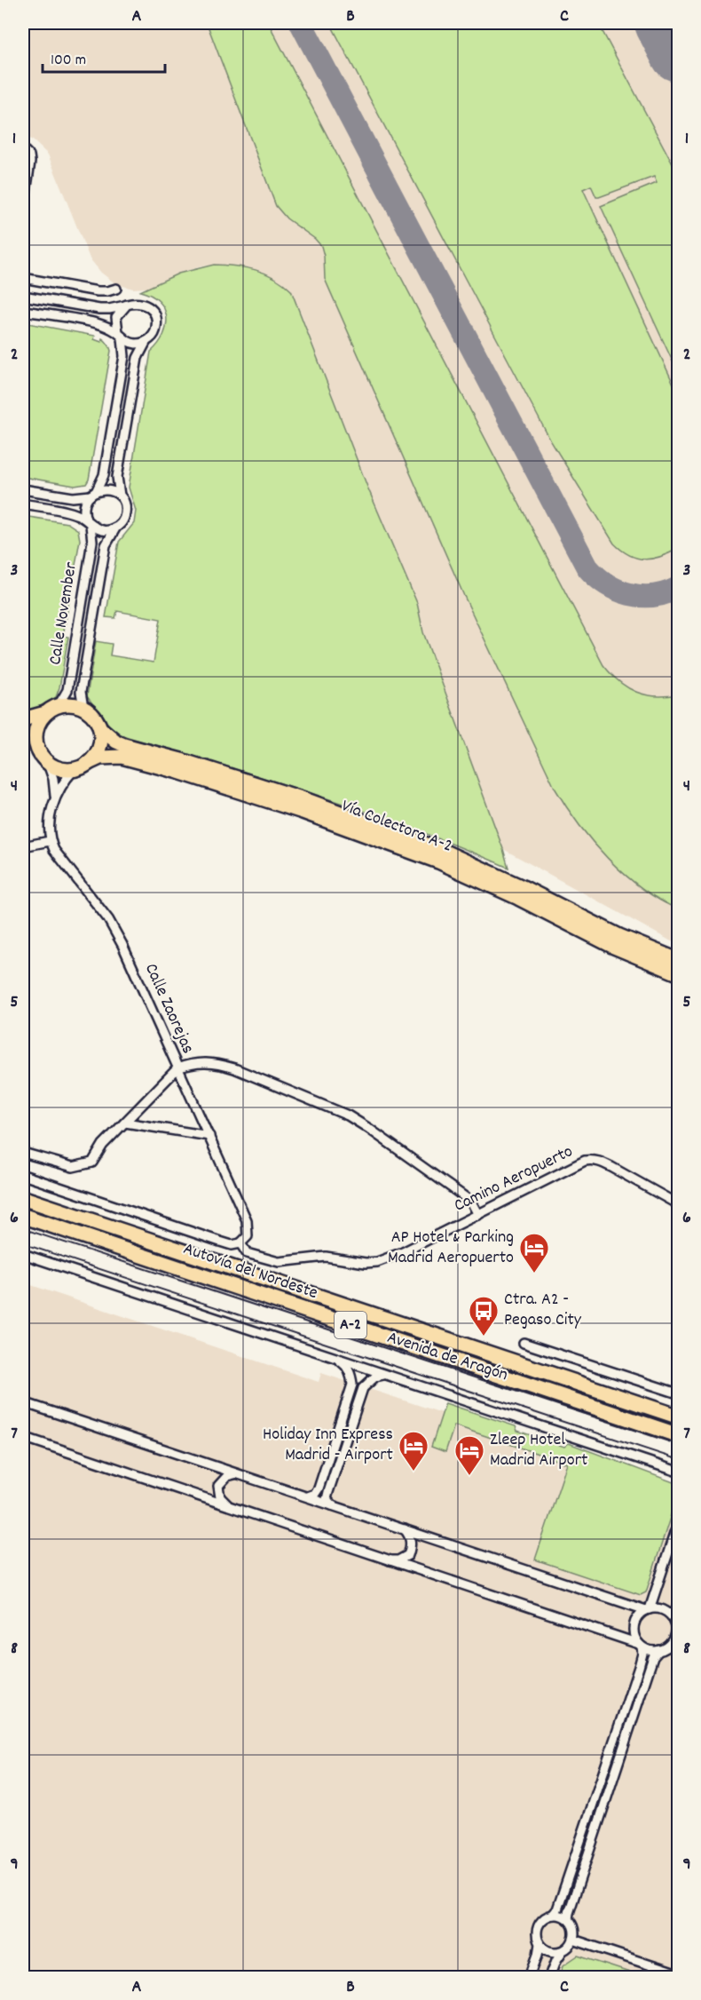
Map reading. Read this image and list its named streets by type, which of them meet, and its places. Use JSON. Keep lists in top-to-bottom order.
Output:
{
  "streets": {
    "highway": ["Autovía del Nordeste", "A-2"],
    "main road": ["Vía Colectora A-2"],
    "street": [
      "Calle November",
      "Calle Zaorejas",
      "Camino Aeropuerto",
      "Avenida de Aragón"
    ]
  },
  "crossings": [
    ["Calle November", "Vía Colectora A-2"],
    ["Calle Zaorejas", "Camino Aeropuerto"]
  ],
  "places": {
    "hotel": ["AP Hotel & Parking Madrid Aeropuerto", "Holiday Inn Express Madrid - Airport", "Zleep Hotel Madrid Airport"],
    "bus stop": ["Ctra. A2 - Pegaso City"]
  },
  "scale_bar": "100 m",
  "grid": {
    "columns": ["A", "B", "C"],
    "rows": [
      "1",
      "2",
      "3",
      "4",
      "5",
      "6",
      "7",
      "8",
      "9"
    ]
  }
}
